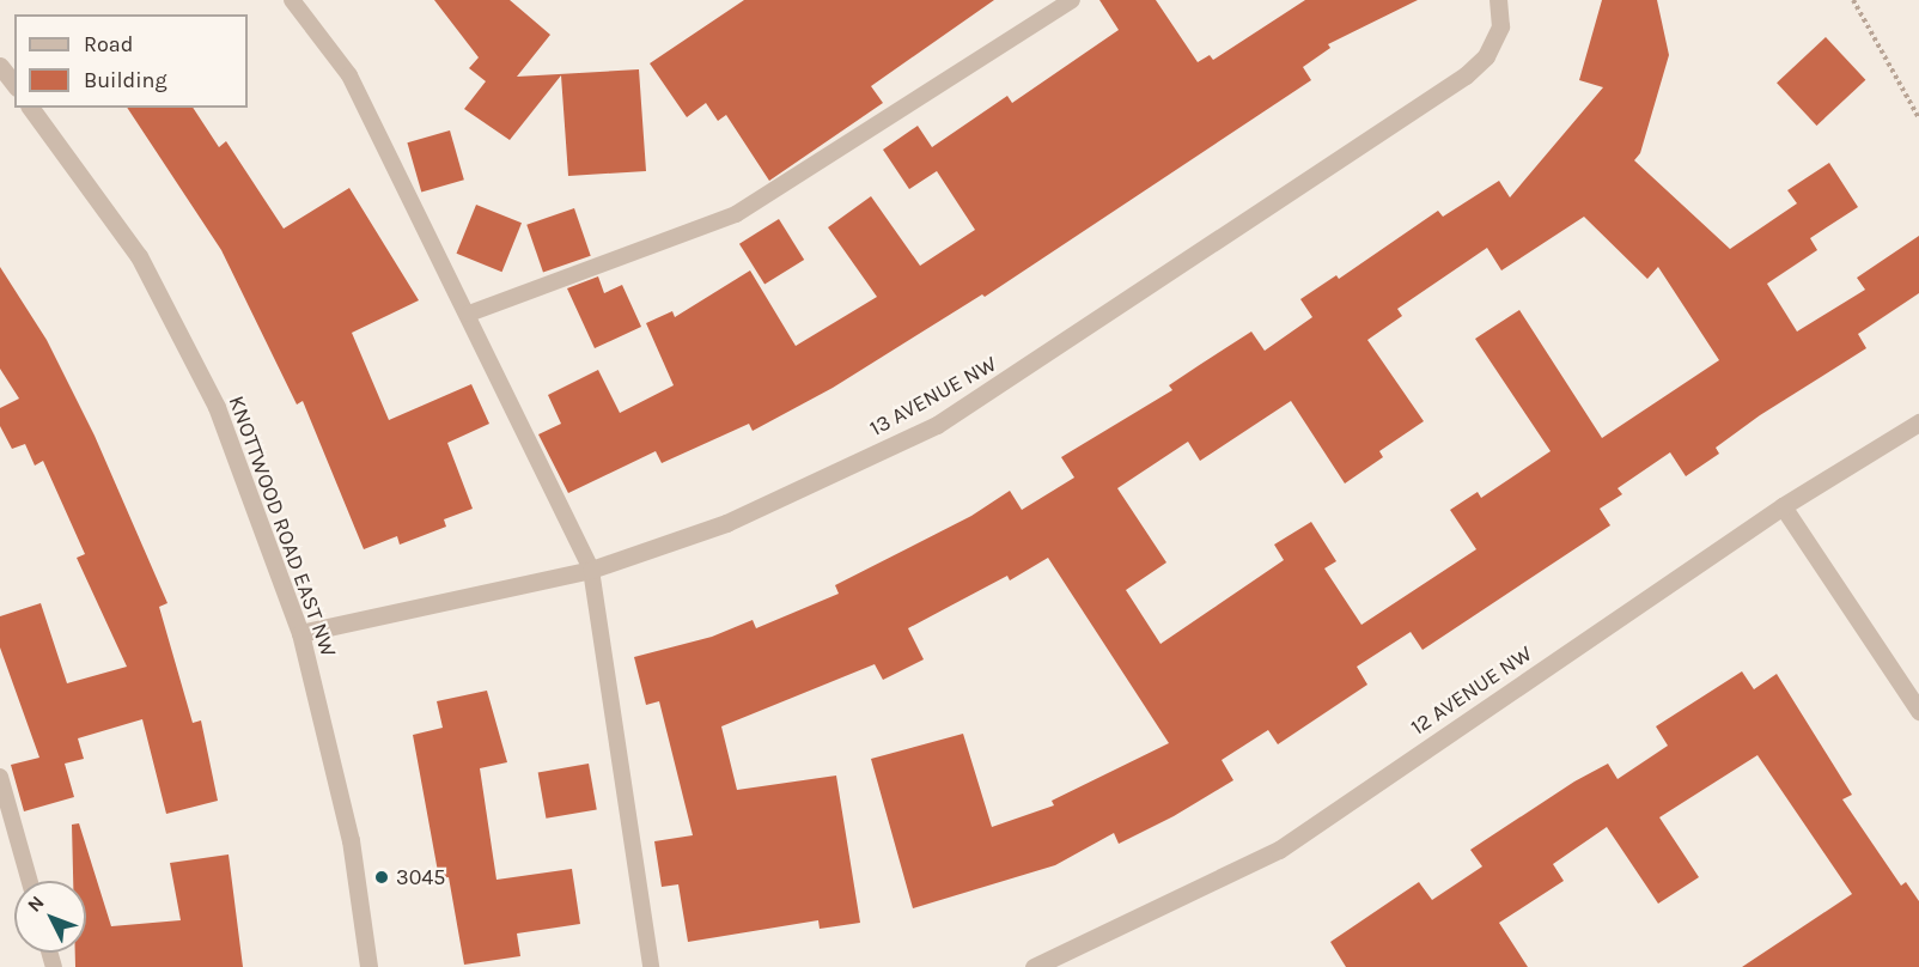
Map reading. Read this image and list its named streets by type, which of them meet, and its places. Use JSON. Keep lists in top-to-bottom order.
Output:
{
  "streets": {
    "street": ["13 AVENUE NW", "KNOTTWOOD ROAD EAST NW", "12 AVENUE NW"]
  },
  "crossings": [
    ["13 AVENUE NW", "KNOTTWOOD ROAD EAST NW"]
  ],
  "places": ["3045"],
  "legend": ["Road", "Building"],
  "north": "top left"
}
